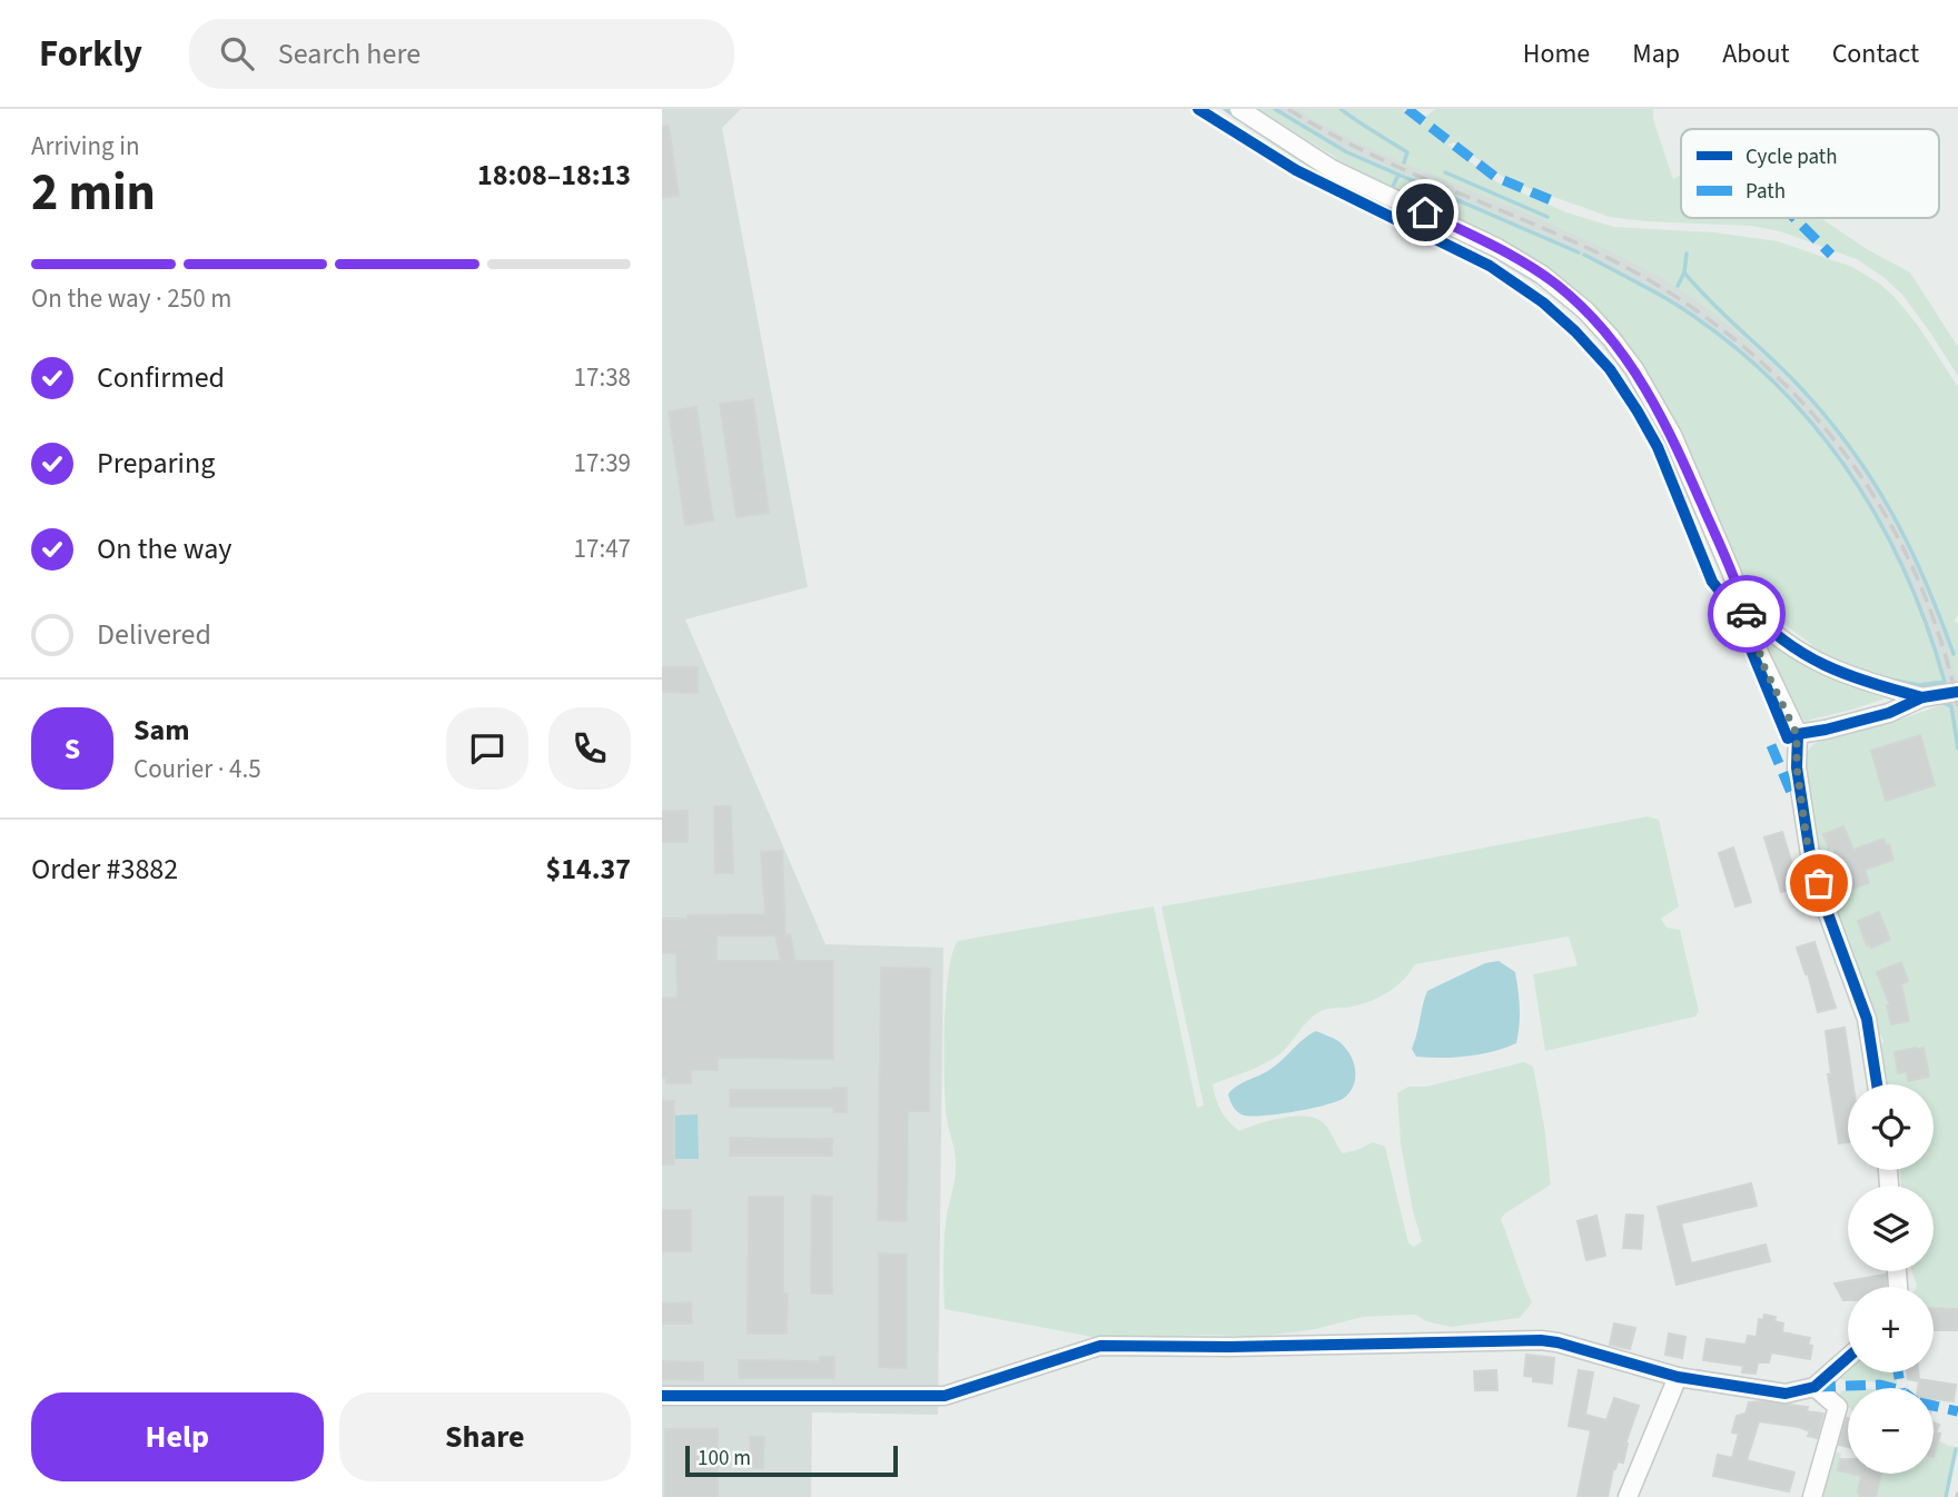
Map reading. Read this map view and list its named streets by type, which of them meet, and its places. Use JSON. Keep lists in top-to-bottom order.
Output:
{
  "legend": ["Cycle path", "Path"],
  "scale_bar": "100 m",
  "page": {
    "header": "Forkly",
    "search": "Search here",
    "nav": [
      "Home",
      "Map",
      "About",
      "Contact"
    ],
    "heading": ["2 min", "Arriving in", "18:08–18:13"],
    "panel": [
      "Sam",
      "Courier · 4.5",
      "Order #3882",
      "$14.37"
    ],
    "bar": "On the way · 250 m",
    "list": [
      ["Confirmed", "17:38"],
      ["Preparing", "17:39"],
      ["On the way", "17:47"],
      "Delivered"
    ],
    "round": "S",
    "map_buttons": ["+", "−"],
    "buttons": ["Help", "Share"],
    "scale": "100 m"
  }
}
